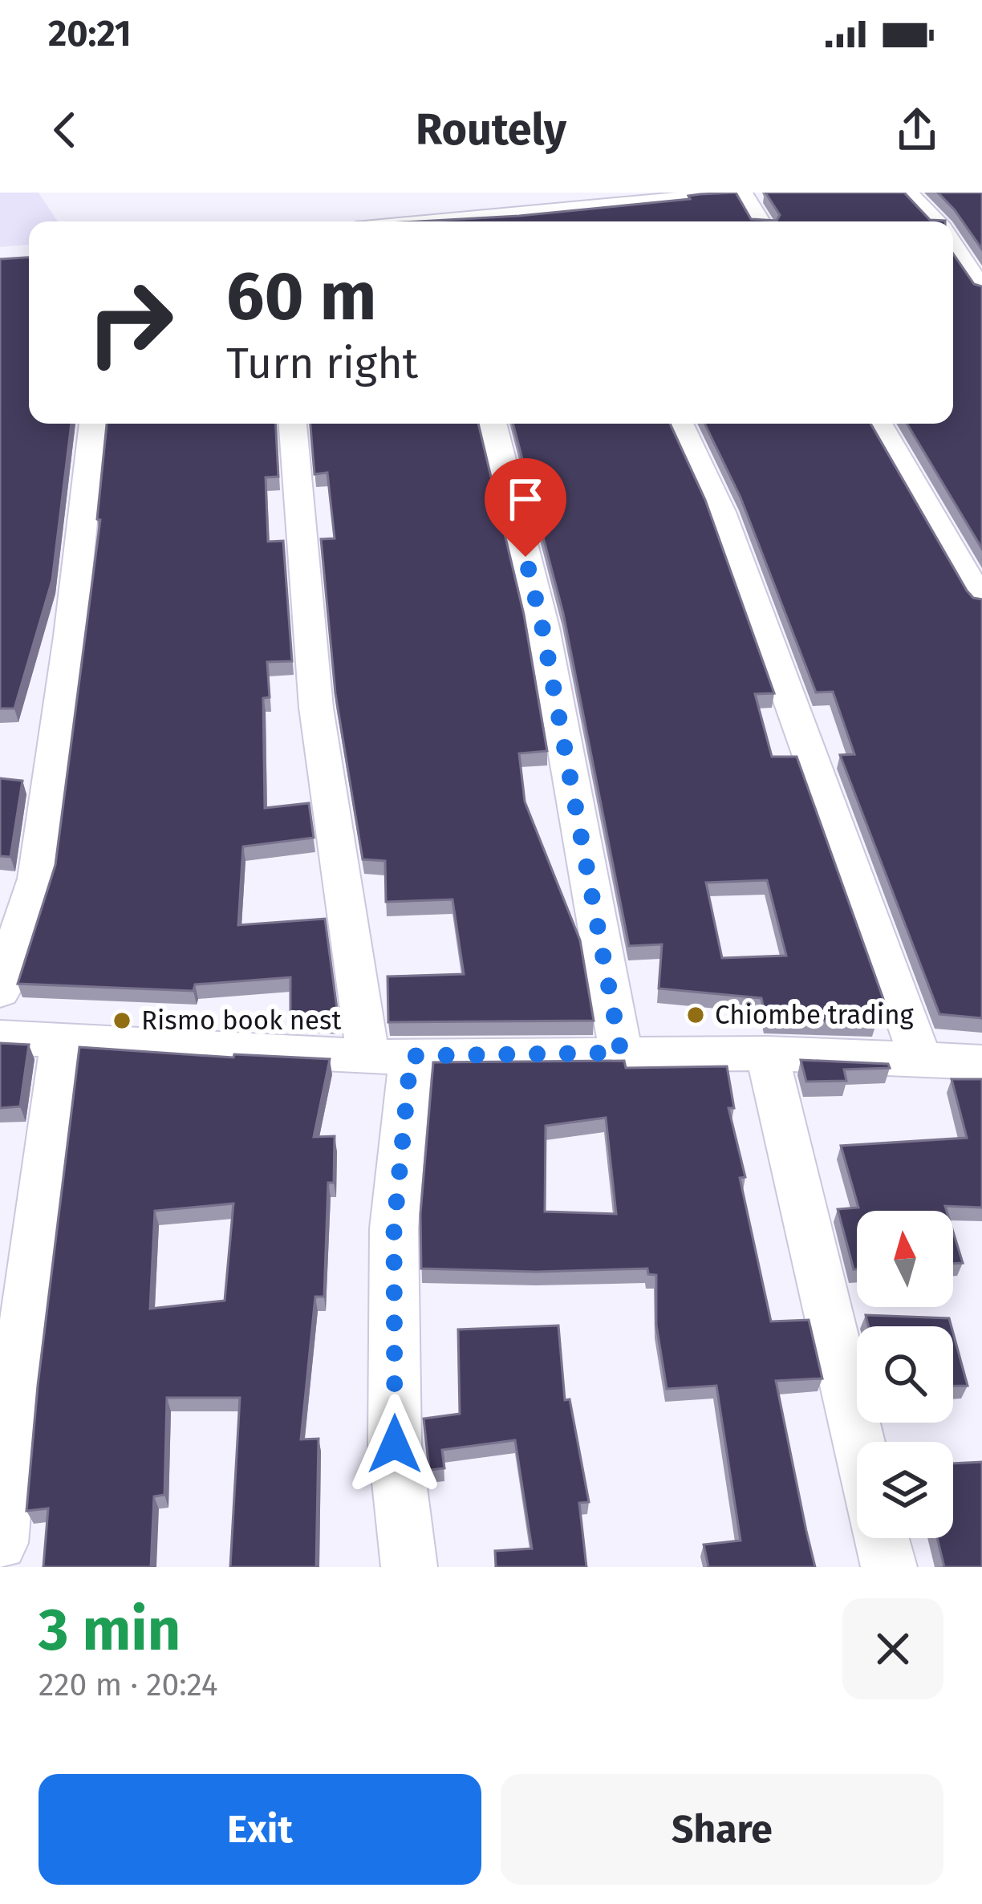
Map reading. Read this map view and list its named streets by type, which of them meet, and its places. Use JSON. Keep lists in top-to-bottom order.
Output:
{
  "places": ["Chiombe trading", "Rismo book nest"],
  "north": "top",
  "page": {
    "status": "20:21",
    "header": "Routely",
    "turn": ["60 m", "Turn right"],
    "heading": ["3 min", "220 m · 20:24"],
    "buttons": ["Exit", "Share"]
  }
}
